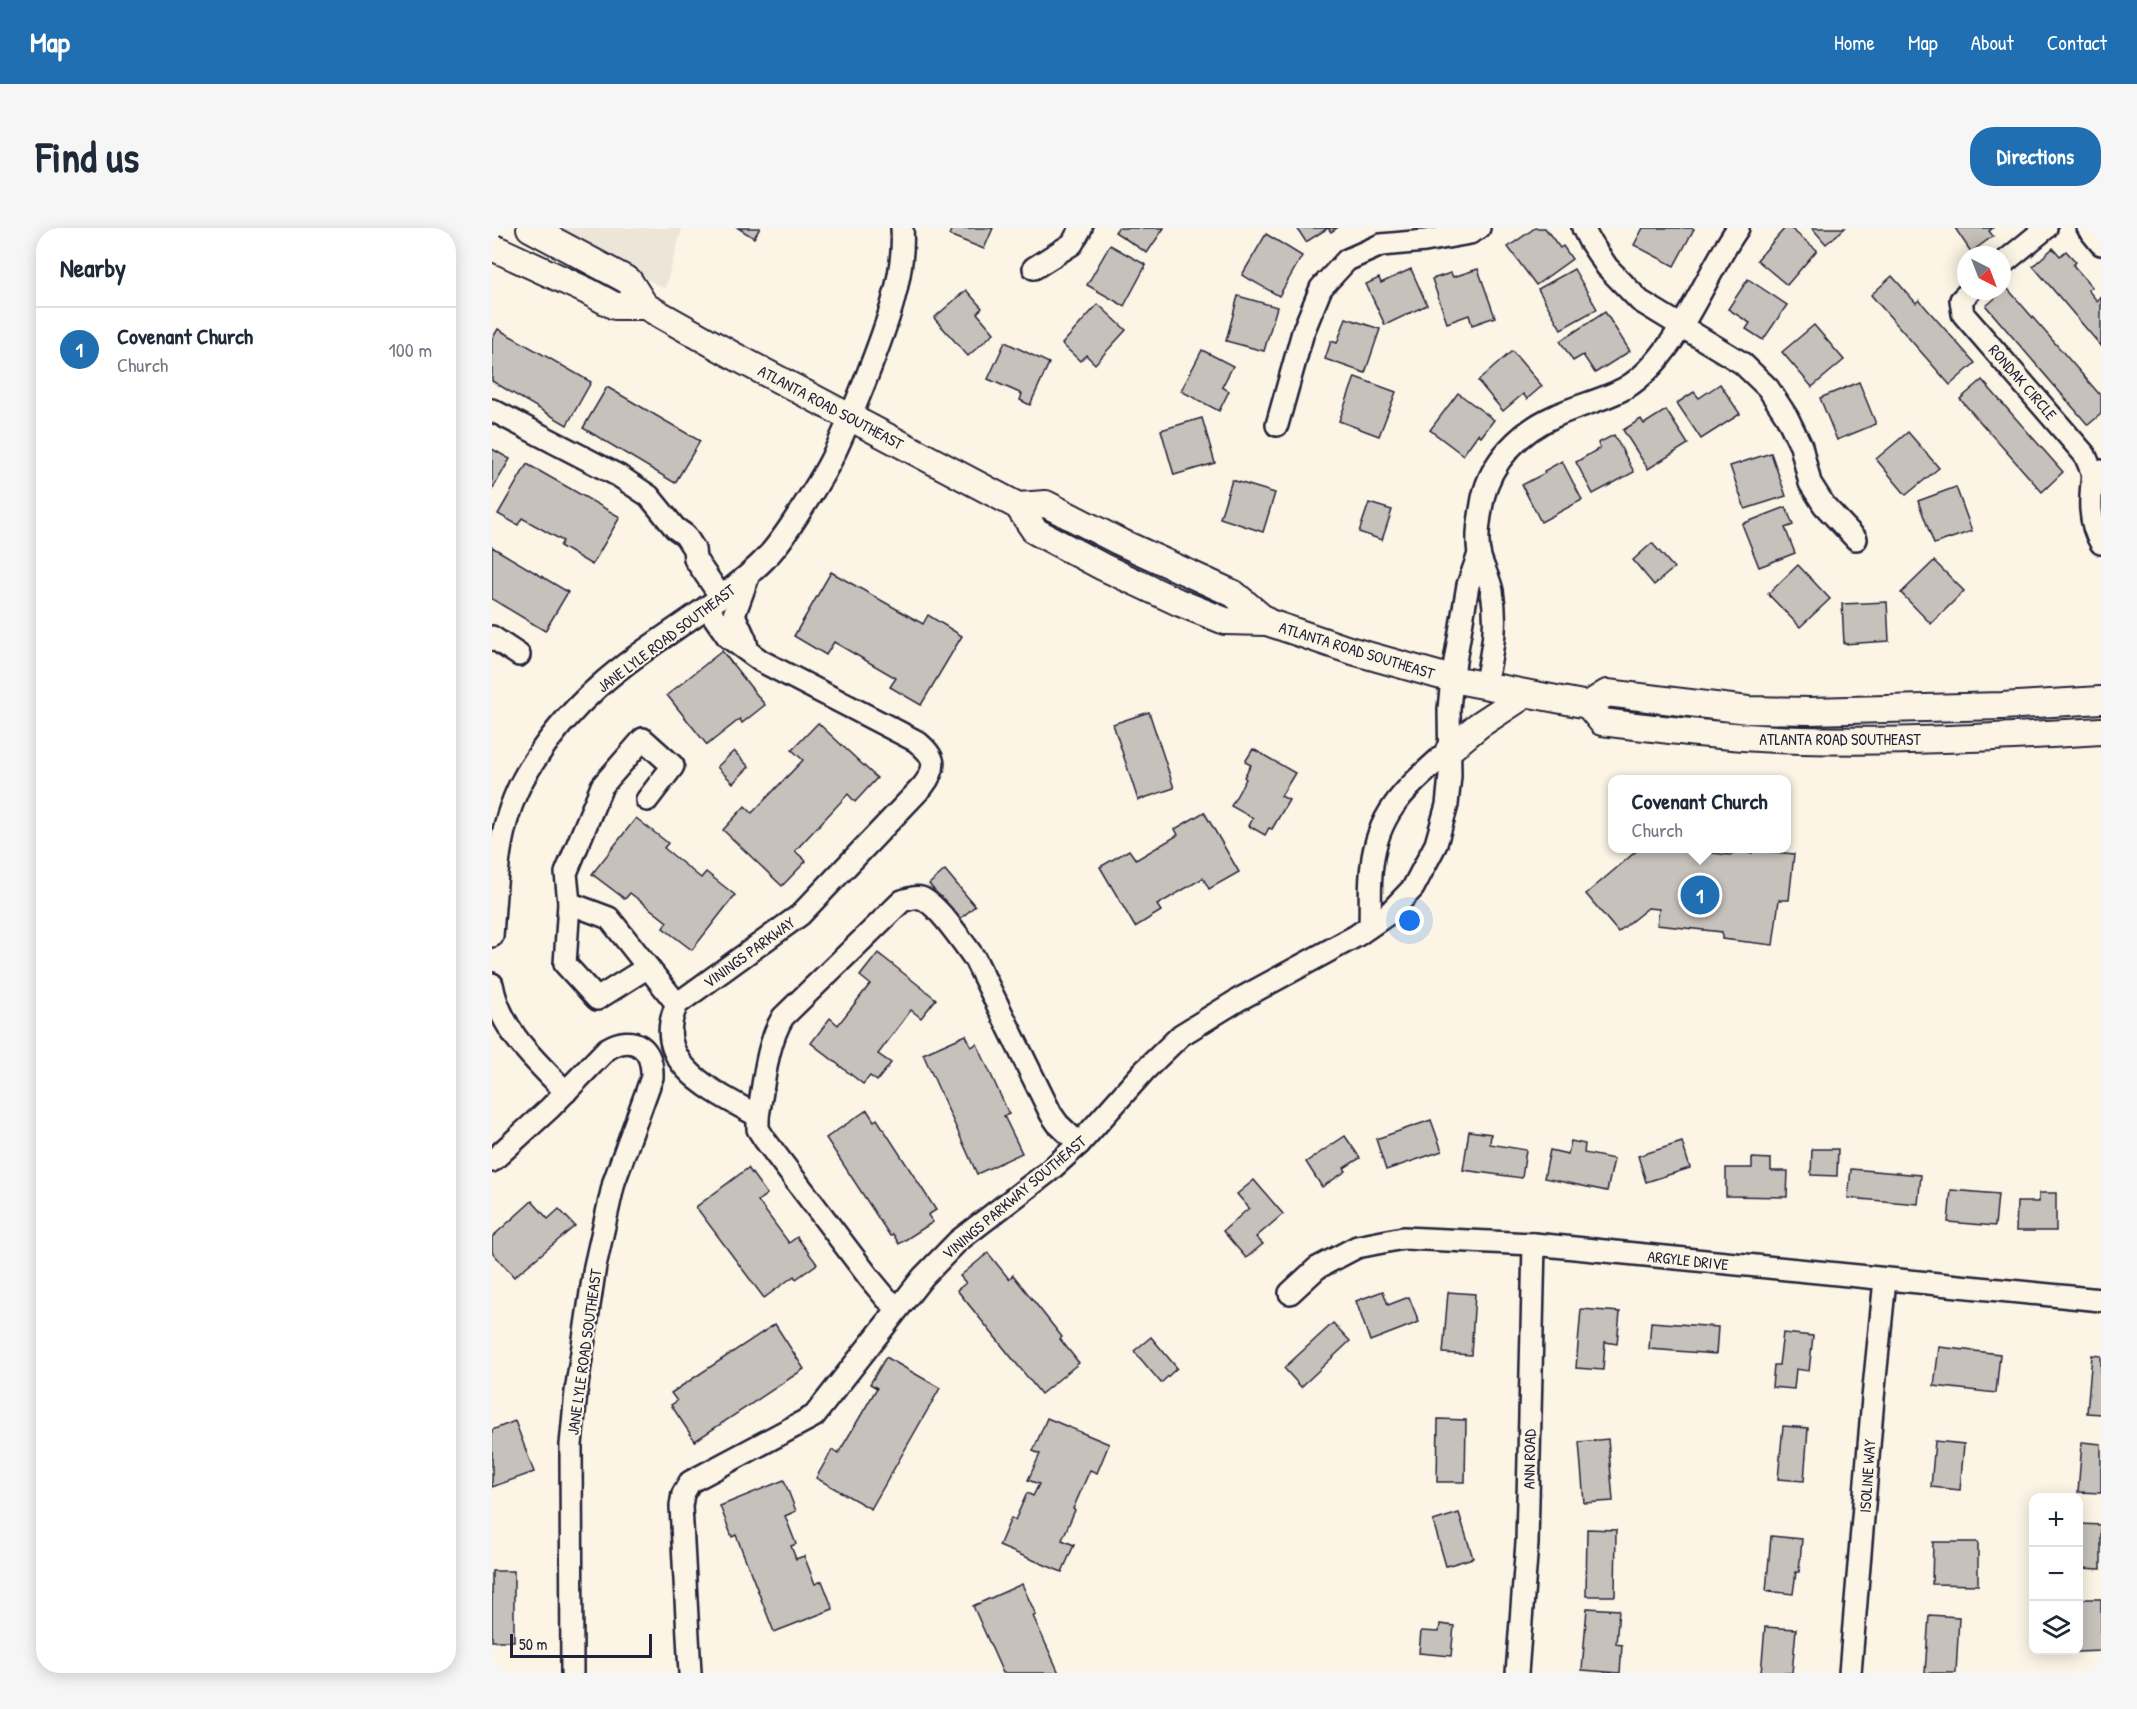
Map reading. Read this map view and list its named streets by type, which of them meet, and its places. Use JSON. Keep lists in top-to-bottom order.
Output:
{
  "streets": {
    "main road": ["ATLANTA ROAD SOUTHEAST"],
    "street": [
      "RONDAK CIRCLE",
      "JANE LYLE ROAD SOUTHEAST",
      "VININGS PARKWAY",
      "VININGS PARKWAY SOUTHEAST",
      "ARGYLE DRIVE",
      "ANN ROAD",
      "ISOLINE WAY"
    ]
  },
  "crossings": [
    ["ATLANTA ROAD SOUTHEAST", "JANE LYLE ROAD SOUTHEAST"],
    ["ATLANTA ROAD SOUTHEAST", "VININGS PARKWAY SOUTHEAST"],
    ["JANE LYLE ROAD SOUTHEAST", "VININGS PARKWAY"],
    ["ARGYLE DRIVE", "ANN ROAD"],
    ["ARGYLE DRIVE", "ISOLINE WAY"]
  ],
  "scale_bar": "50 m",
  "north": "bottom right",
  "page": {
    "header": "Map",
    "nav": [
      "Home",
      "Map",
      "About",
      "Contact"
    ],
    "buttons": "Directions",
    "title": "Find us",
    "heading": "Nearby",
    "list": [
      {
        "mark": "1",
        "name": "Covenant Church",
        "note": "Church",
        "value": "100 m"
      }
    ],
    "popup": ["Covenant Church", "Church"],
    "pins": "1",
    "map_buttons": ["+", "−"],
    "scale": "50 m"
  }
}
